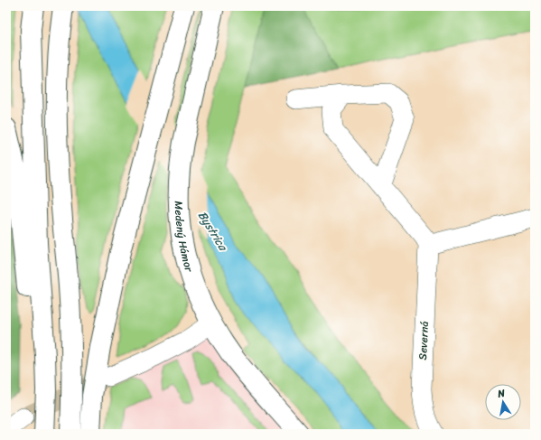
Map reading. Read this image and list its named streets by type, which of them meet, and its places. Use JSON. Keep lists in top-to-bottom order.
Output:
{
  "streets": {
    "main road": ["Medený Hámor"],
    "street": ["Severná"]
  },
  "water": ["Bystrica"],
  "north": "top"
}
